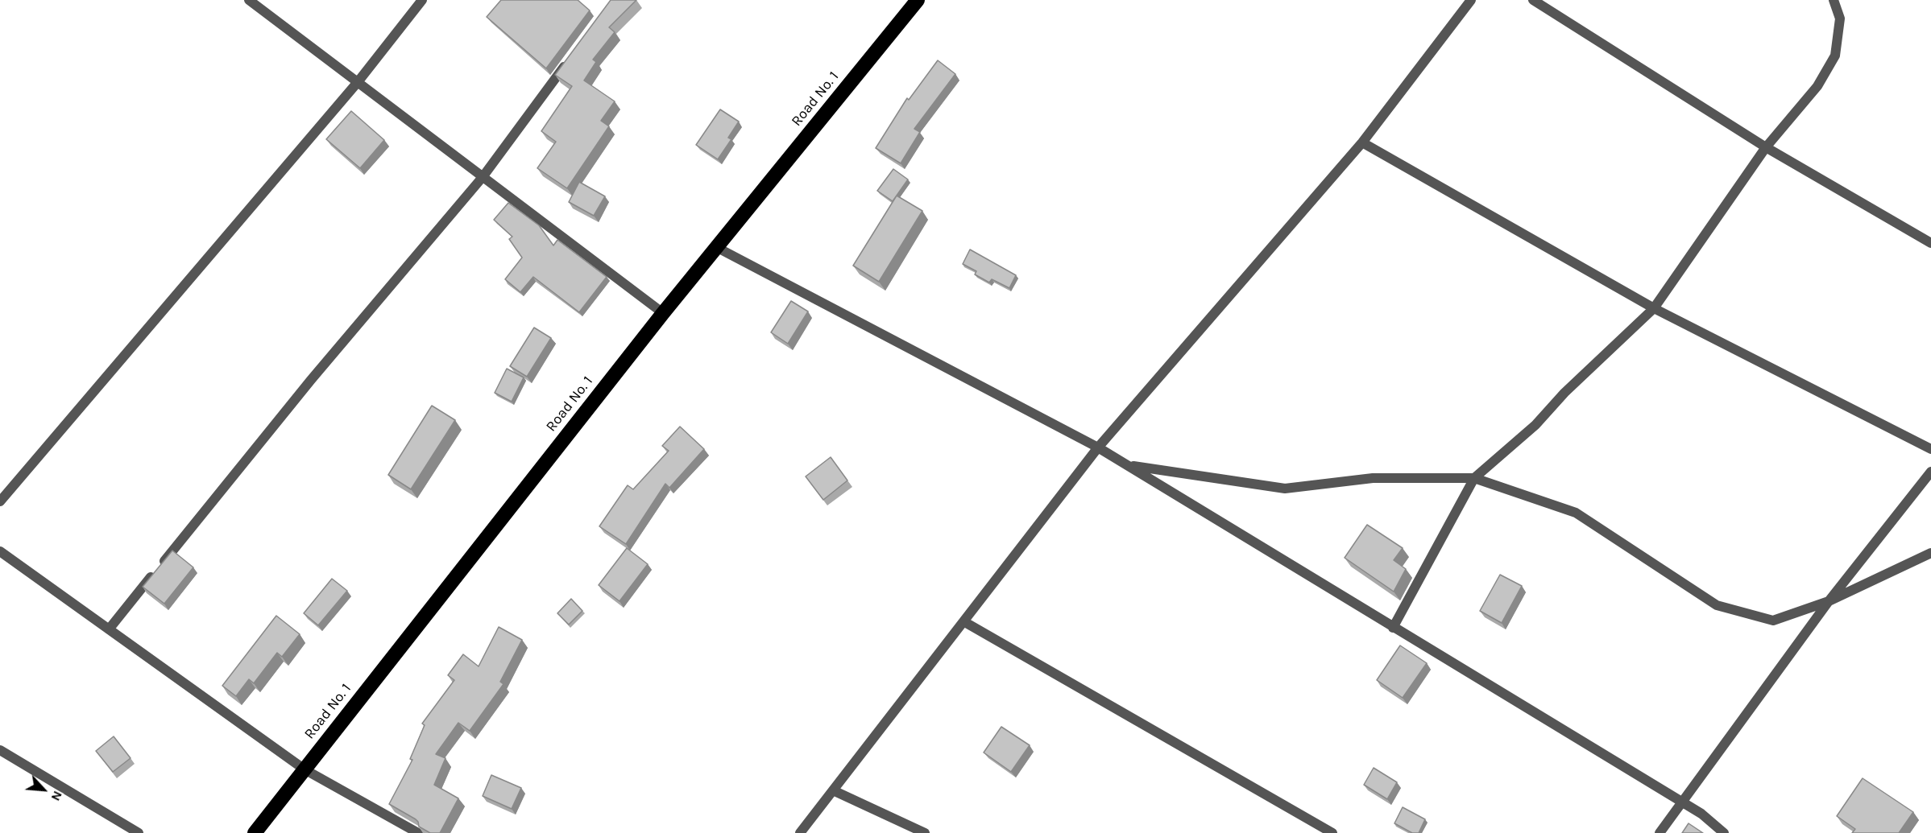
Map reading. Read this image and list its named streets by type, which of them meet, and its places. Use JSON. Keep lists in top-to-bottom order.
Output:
{
  "streets": {
    "highway": ["Road No. 1"]
  },
  "north": "bottom right"
}
